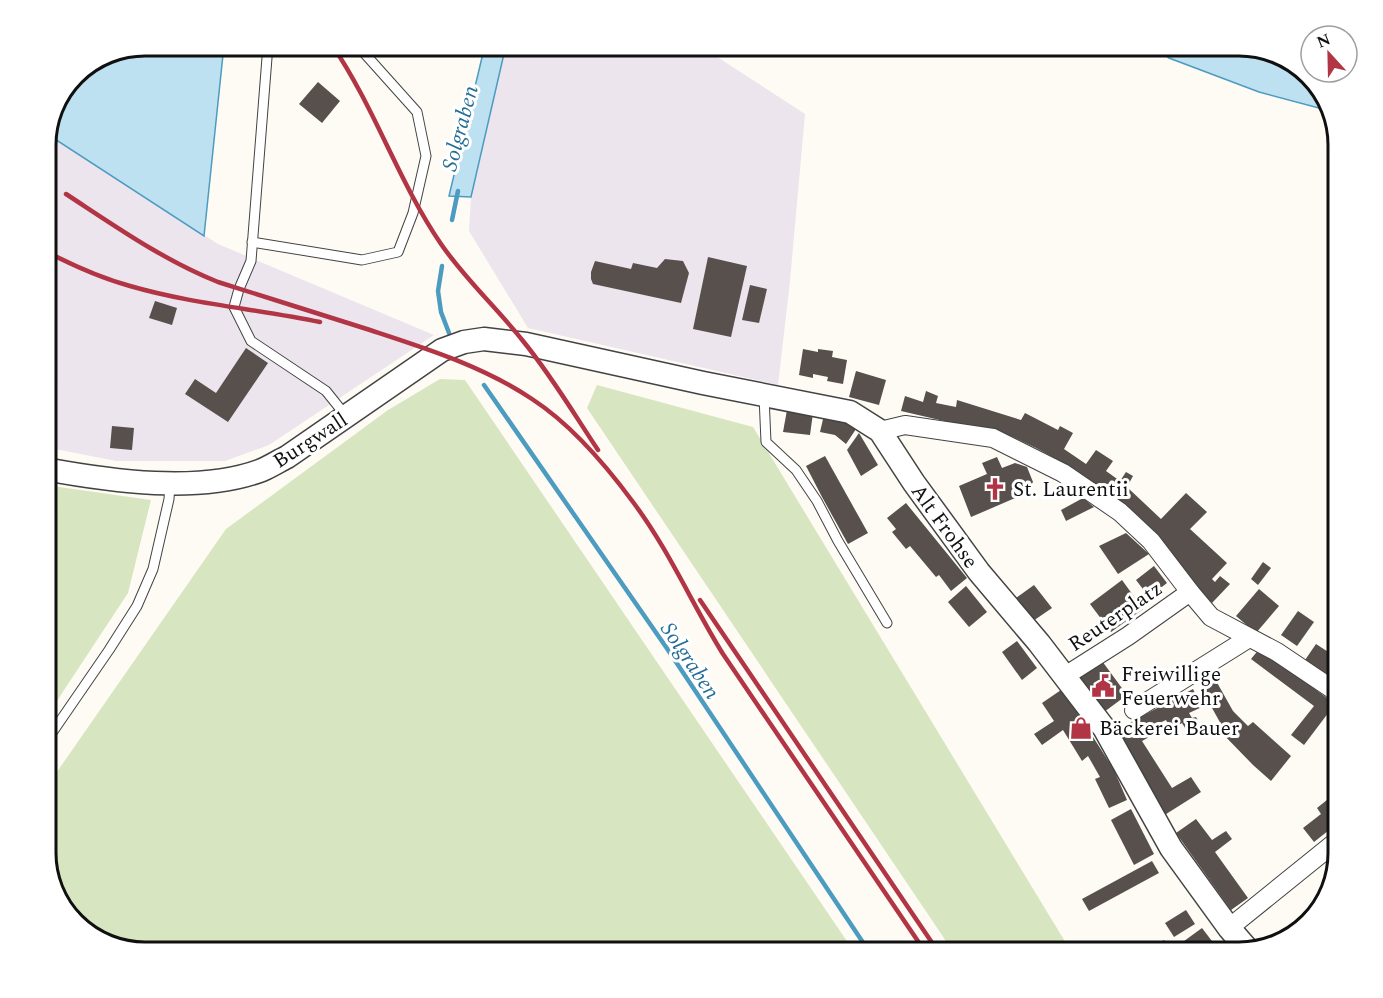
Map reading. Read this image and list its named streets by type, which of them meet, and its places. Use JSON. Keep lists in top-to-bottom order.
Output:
{
  "streets": {
    "street": ["Burgwall", "Alt Frohse", "Reuterplatz"]
  },
  "crossings": [
    ["Burgwall", "Alt Frohse"],
    ["Alt Frohse", "Reuterplatz"]
  ],
  "water": ["Solgraben"],
  "places": {
    "church": ["St. Laurentii"],
    "public building": ["Freiwillige Feuerwehr"],
    "shop": ["Bäckerei Bauer"]
  },
  "north": "top"
}
